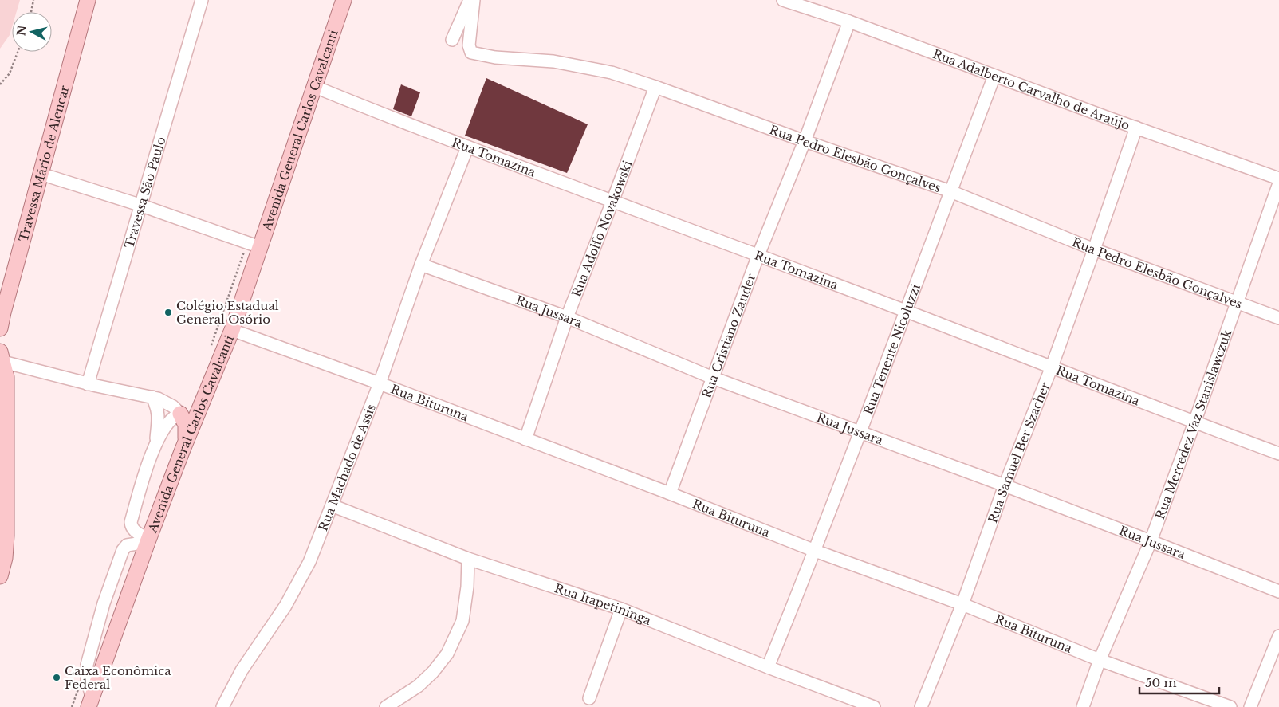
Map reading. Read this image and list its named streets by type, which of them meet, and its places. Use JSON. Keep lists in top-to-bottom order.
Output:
{
  "streets": {
    "main road": ["Avenida General Carlos Cavalcanti", "Travessa Mário de Alencar"],
    "street": [
      "Rua Adalberto Carvalho de Araújo",
      "Rua Tomazina",
      "Rua Pedro Elesbão Gonçalves",
      "Travessa São Paulo",
      "Rua Adolfo Novakowski",
      "Rua Jussara",
      "Rua Cristiano Zander",
      "Rua Tenente Nicoluzzi",
      "Rua Bituruna",
      "Rua Mercedez Vaz Stanislawczuk",
      "Rua Samuel Ber Szacher",
      "Rua Machado de Assis",
      "Rua Itapetininga"
    ]
  },
  "crossings": [
    ["Rua Adalberto Carvalho de Araújo", "Rua Cristiano Zander"],
    ["Rua Adalberto Carvalho de Araújo", "Rua Tenente Nicoluzzi"],
    ["Rua Adalberto Carvalho de Araújo", "Rua Samuel Ber Szacher"],
    ["Avenida General Carlos Cavalcanti", "Rua Tomazina"],
    ["Avenida General Carlos Cavalcanti", "Travessa São Paulo"],
    ["Avenida General Carlos Cavalcanti", "Rua Bituruna"],
    ["Rua Tomazina", "Rua Adolfo Novakowski"],
    ["Rua Tomazina", "Rua Cristiano Zander"],
    ["Rua Tomazina", "Rua Tenente Nicoluzzi"],
    ["Rua Tomazina", "Rua Mercedez Vaz Stanislawczuk"],
    ["Rua Tomazina", "Rua Samuel Ber Szacher"],
    ["Rua Tomazina", "Rua Machado de Assis"],
    ["Rua Pedro Elesbão Gonçalves", "Rua Adolfo Novakowski"],
    ["Rua Pedro Elesbão Gonçalves", "Rua Cristiano Zander"],
    ["Rua Pedro Elesbão Gonçalves", "Rua Tenente Nicoluzzi"],
    ["Rua Pedro Elesbão Gonçalves", "Rua Mercedez Vaz Stanislawczuk"],
    ["Rua Pedro Elesbão Gonçalves", "Rua Samuel Ber Szacher"],
    ["Rua Adolfo Novakowski", "Rua Jussara"],
    ["Rua Adolfo Novakowski", "Rua Bituruna"],
    ["Rua Jussara", "Rua Cristiano Zander"],
    ["Rua Jussara", "Rua Tenente Nicoluzzi"],
    ["Rua Jussara", "Rua Mercedez Vaz Stanislawczuk"],
    ["Rua Jussara", "Rua Samuel Ber Szacher"],
    ["Rua Jussara", "Rua Machado de Assis"],
    ["Rua Cristiano Zander", "Rua Bituruna"],
    ["Rua Tenente Nicoluzzi", "Rua Bituruna"],
    ["Rua Tenente Nicoluzzi", "Rua Itapetininga"],
    ["Rua Bituruna", "Rua Mercedez Vaz Stanislawczuk"],
    ["Rua Bituruna", "Rua Samuel Ber Szacher"],
    ["Rua Bituruna", "Rua Machado de Assis"],
    ["Rua Machado de Assis", "Rua Itapetininga"]
  ],
  "places": ["Colégio Estadual General Osório", "Caixa Econômica Federal"],
  "scale_bar": "50 m",
  "north": "left"
}
